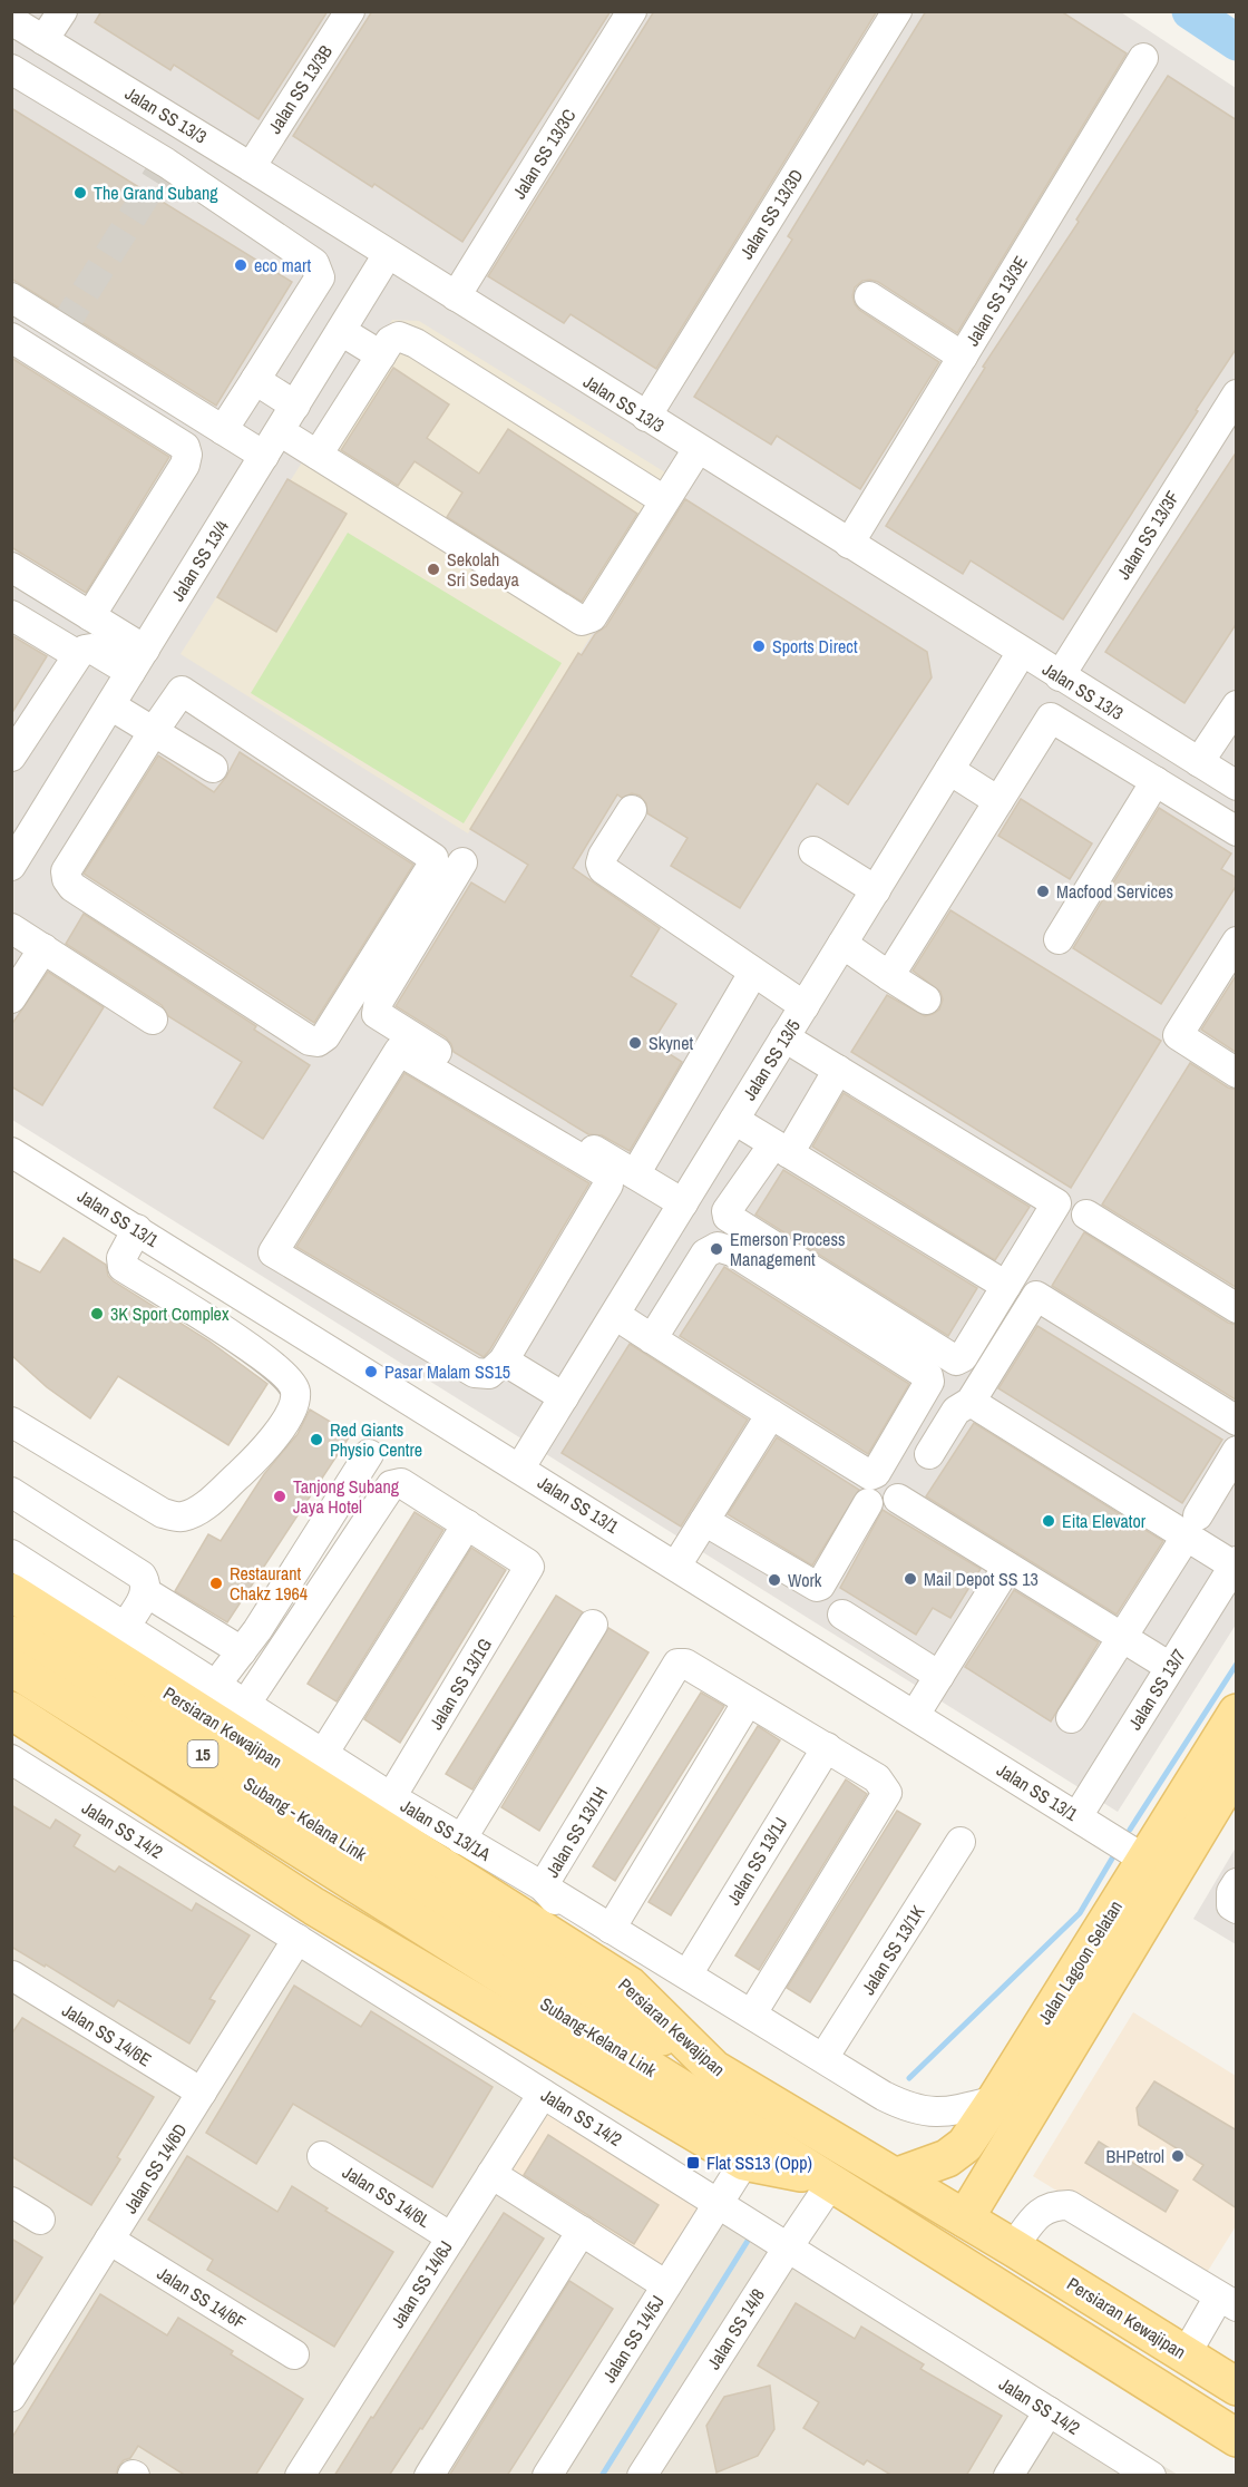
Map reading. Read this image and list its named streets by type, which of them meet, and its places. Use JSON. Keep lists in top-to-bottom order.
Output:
{
  "streets": {
    "main road": [
      "Persiaran Kewajipan",
      "15",
      "Subang - Kelana Link",
      "Jalan Lagoon Selatan",
      "Subang-Kelana Link"
    ],
    "street": [
      "Jalan SS 13/3B",
      "Jalan SS 13/3",
      "Jalan SS 13/3C",
      "Jalan SS 13/3D",
      "Jalan SS 13/3E",
      "Jalan SS 13/3F",
      "Jalan SS 13/4",
      "Jalan SS 13/5",
      "Jalan SS 13/1",
      "Jalan SS 13/1G",
      "Jalan SS 13/7",
      "Jalan SS 14/2",
      "Jalan SS 13/1A",
      "Jalan SS 13/1H",
      "Jalan SS 13/1J",
      "Jalan SS 13/1K",
      "Jalan SS 14/6E",
      "Jalan SS 14/6D",
      "Jalan SS 14/6L",
      "Jalan SS 14/6J",
      "Jalan SS 14/6F",
      "Jalan SS 14/8",
      "Jalan SS 14/5J"
    ]
  },
  "crossings": [
    ["Jalan SS 13/3B", "Jalan SS 13/3"],
    ["Jalan SS 13/3", "Jalan SS 13/3C"],
    ["Jalan SS 13/3", "Jalan SS 13/3D"],
    ["Jalan SS 13/3", "Jalan SS 13/3E"],
    ["Jalan SS 13/3", "Jalan SS 13/3F"],
    ["Jalan SS 13/3", "Jalan SS 13/4"],
    ["Jalan SS 13/3", "Jalan SS 13/5"],
    ["Jalan SS 13/5", "Jalan SS 13/1"],
    ["Jalan SS 13/1", "Jalan SS 13/7"],
    ["Jalan SS 13/1", "Jalan Lagoon Selatan"],
    ["Jalan SS 13/1G", "Jalan SS 13/1A"],
    ["Persiaran Kewajipan", "Jalan SS 13/1H"],
    ["Persiaran Kewajipan", "Jalan Lagoon Selatan"],
    ["Persiaran Kewajipan", "Subang-Kelana Link"],
    ["Subang - Kelana Link", "Subang-Kelana Link"],
    ["Jalan SS 14/2", "Jalan SS 14/6D"],
    ["Jalan SS 14/2", "Jalan SS 14/6J"],
    ["Jalan SS 14/2", "Jalan SS 14/8"],
    ["Jalan SS 14/2", "Jalan SS 14/5J"],
    ["Jalan SS 13/1A", "Jalan SS 13/1H"],
    ["Jalan SS 13/1A", "Jalan SS 13/1J"],
    ["Jalan SS 13/1A", "Jalan SS 13/1K"],
    ["Jalan SS 13/1A", "Jalan Lagoon Selatan"],
    ["Jalan SS 14/6E", "Jalan SS 14/6D"],
    ["Subang-Kelana Link", "Jalan SS 14/8"],
    ["Jalan SS 14/6D", "Jalan SS 14/6F"],
    ["Jalan SS 14/6L", "Jalan SS 14/6J"]
  ],
  "places": {
    "other": [
      "The Grand Subang",
      "eco mart",
      "Sekolah Sri Sedaya",
      "Sports Direct",
      "Macfood Services",
      "Skynet",
      "Emerson Process Management",
      "3K Sport Complex",
      "Pasar Malam SS15",
      "Red Giants Physio Centre",
      "Tanjong Subang Jaya Hotel",
      "Eita Elevator",
      "Mail Depot SS 13",
      "Work",
      "Restaurant Chakz 1964",
      "BHPetrol"
    ],
    "transit": ["Flat SS13 (Opp)"]
  }
}
